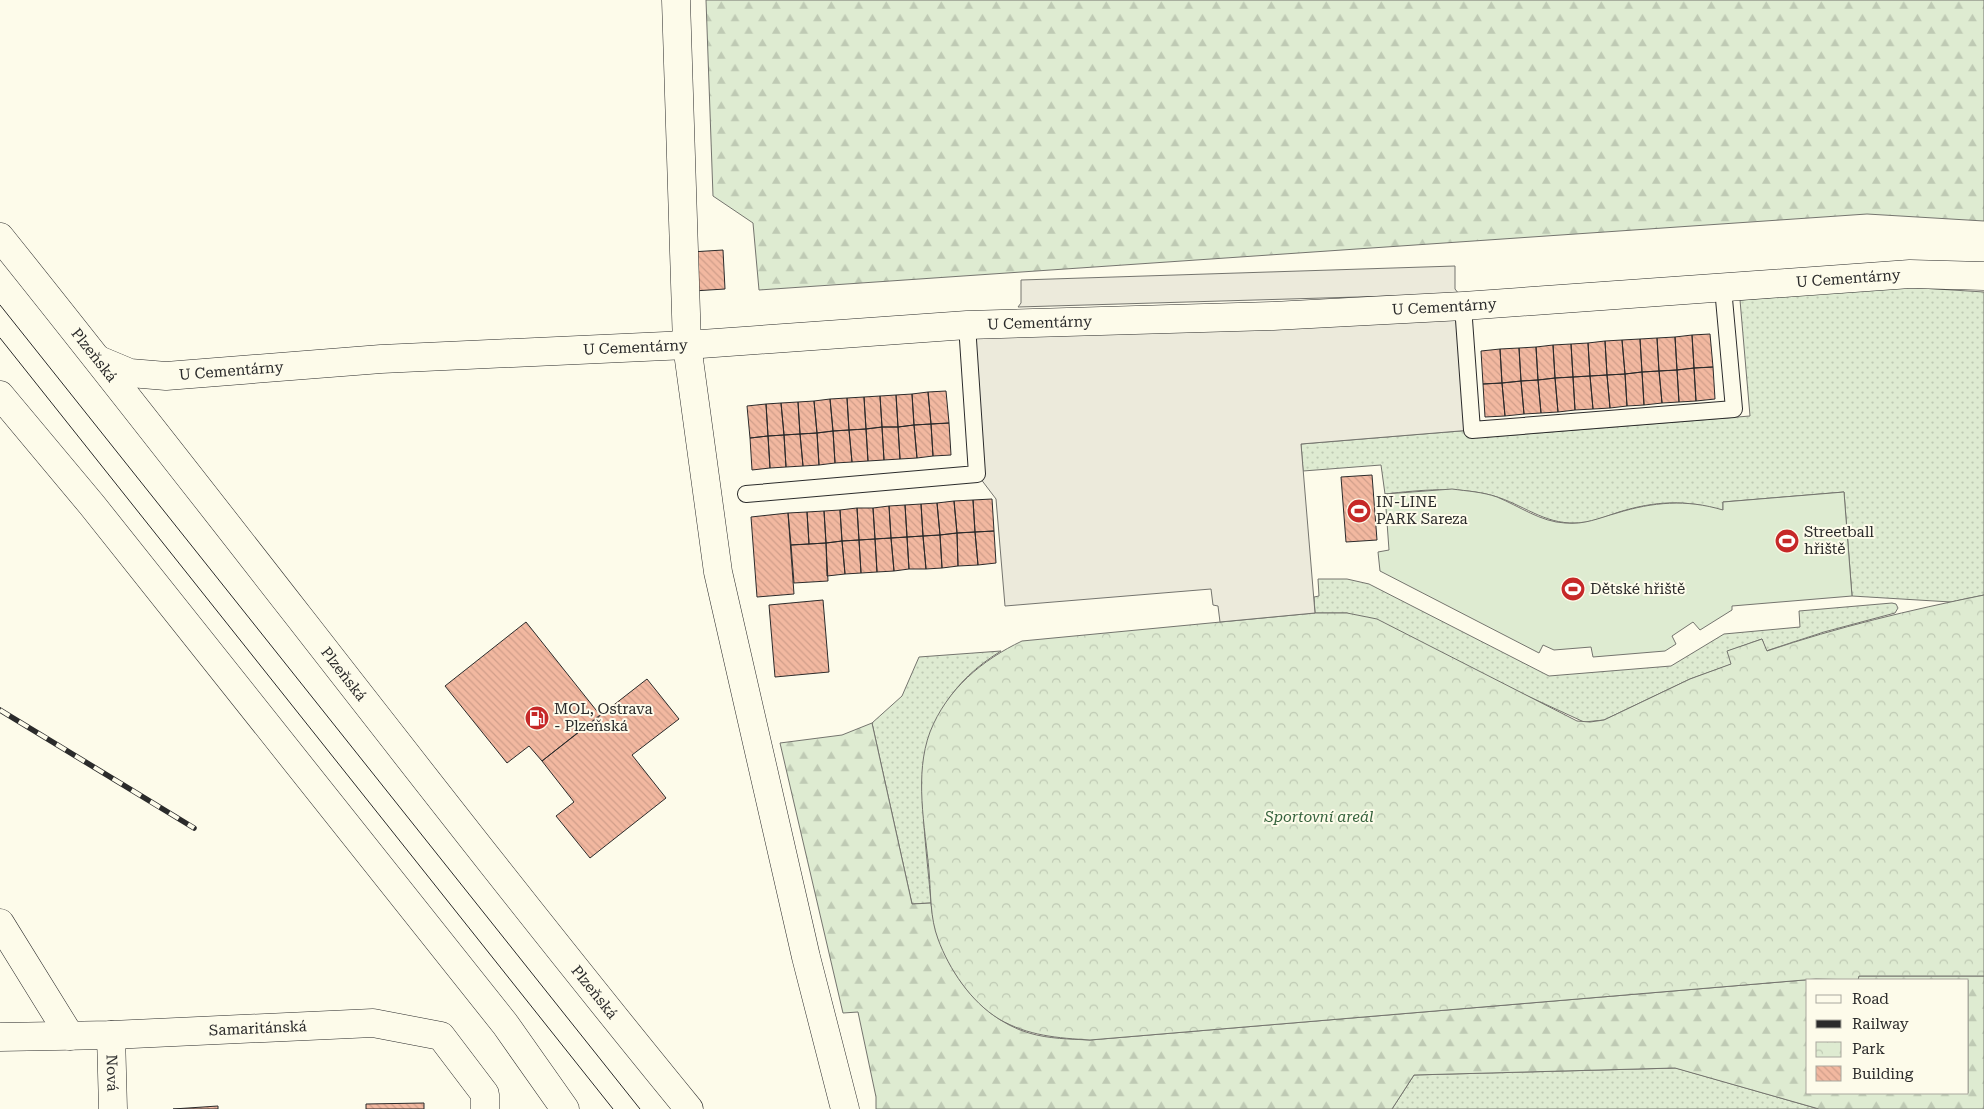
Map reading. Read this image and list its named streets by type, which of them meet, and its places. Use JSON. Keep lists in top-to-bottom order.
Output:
{
  "streets": {
    "street": [
      "U Cementárny",
      "Plzeňská",
      "Samaritánská",
      "Nová"
    ]
  },
  "crossings": [
    ["U Cementárny", "Plzeňská"],
    ["Samaritánská", "Nová"]
  ],
  "parks": ["Sportovní areál"],
  "places": {
    "sports": ["IN-LINE PARK Sareza", "Streetball hřiště", "Dětské hřiště"],
    "fuel station": ["MOL, Ostrava - Plzeňská"]
  },
  "legend": [
    "Road",
    "Railway",
    "Park",
    "Building"
  ]
}
